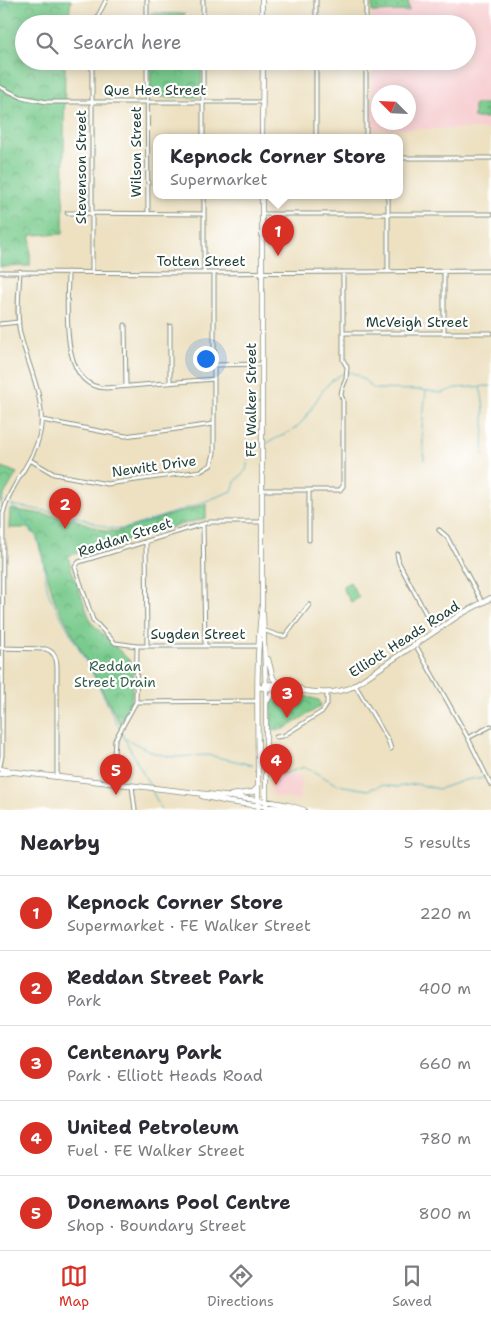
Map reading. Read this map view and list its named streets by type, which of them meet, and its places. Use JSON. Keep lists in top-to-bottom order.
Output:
{
  "streets": {
    "main road": ["FE Walker Street", "Elliott Heads Road"],
    "street": [
      "Que Hee Street",
      "Wilson Street",
      "Stevenson Street",
      "Totten Street",
      "McVeigh Street",
      "Newitt Drive",
      "Reddan Street",
      "Sugden Street"
    ]
  },
  "crossings": [
    ["Que Hee Street", "Wilson Street"],
    ["Que Hee Street", "Stevenson Street"],
    ["Stevenson Street", "Totten Street"],
    ["Totten Street", "FE Walker Street"],
    ["Totten Street", "Newitt Drive"],
    ["FE Walker Street", "Reddan Street"],
    ["FE Walker Street", "Sugden Street"],
    ["FE Walker Street", "Elliott Heads Road"],
    ["Reddan Street", "Sugden Street"]
  ],
  "parks": ["Reddan Street Drain"],
  "north": "top left",
  "page": {
    "search": "Search here",
    "popup": ["Kepnock Corner Store", "Supermarket"],
    "pins": [
      "1",
      "2",
      "3",
      "4",
      "5"
    ],
    "heading": ["Nearby", "5 results"],
    "list": [
      {
        "mark": "1",
        "name": "Kepnock Corner Store",
        "note": "Supermarket · FE Walker Street",
        "value": "220 m"
      },
      {
        "mark": "2",
        "name": "Reddan Street Park",
        "note": "Park",
        "value": "400 m"
      },
      {
        "mark": "3",
        "name": "Centenary Park",
        "note": "Park · Elliott Heads Road",
        "value": "660 m"
      },
      {
        "mark": "4",
        "name": "United Petroleum",
        "note": "Fuel · FE Walker Street",
        "value": "780 m"
      },
      {
        "mark": "5",
        "name": "Donemans Pool Centre",
        "note": "Shop · Boundary Street",
        "value": "800 m"
      }
    ],
    "nav": ["Map", "Directions", "Saved"]
  }
}
